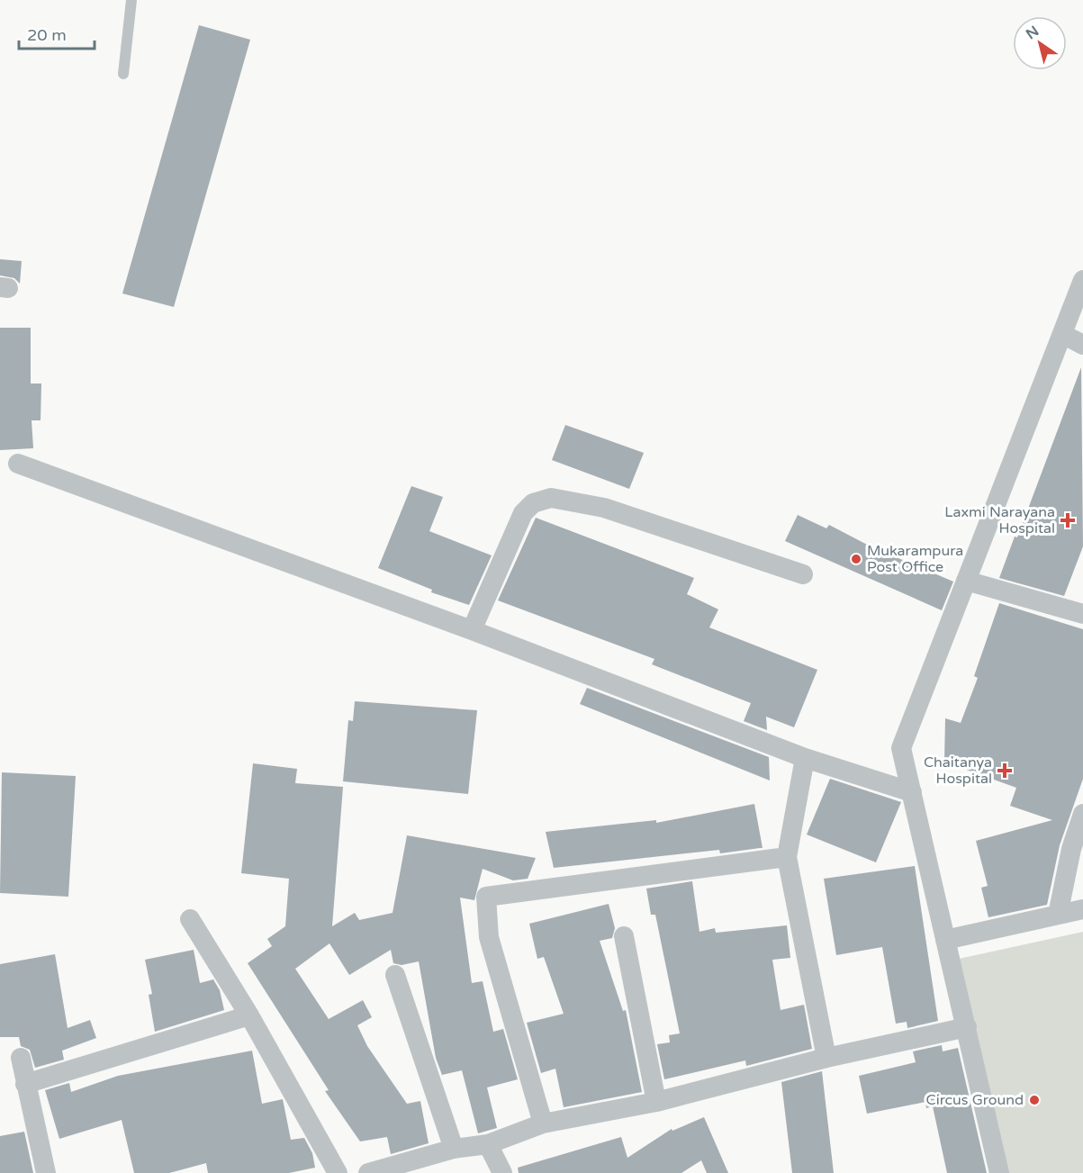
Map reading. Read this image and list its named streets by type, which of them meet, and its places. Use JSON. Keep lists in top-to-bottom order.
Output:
{
  "places": {
    "health": ["Laxmi Narayana Hospital", "Chaitanya Hospital"],
    "other": ["Mukarampura Post Office", "Circus Ground"]
  },
  "scale_bar": "20 m",
  "north": "top left"
}
